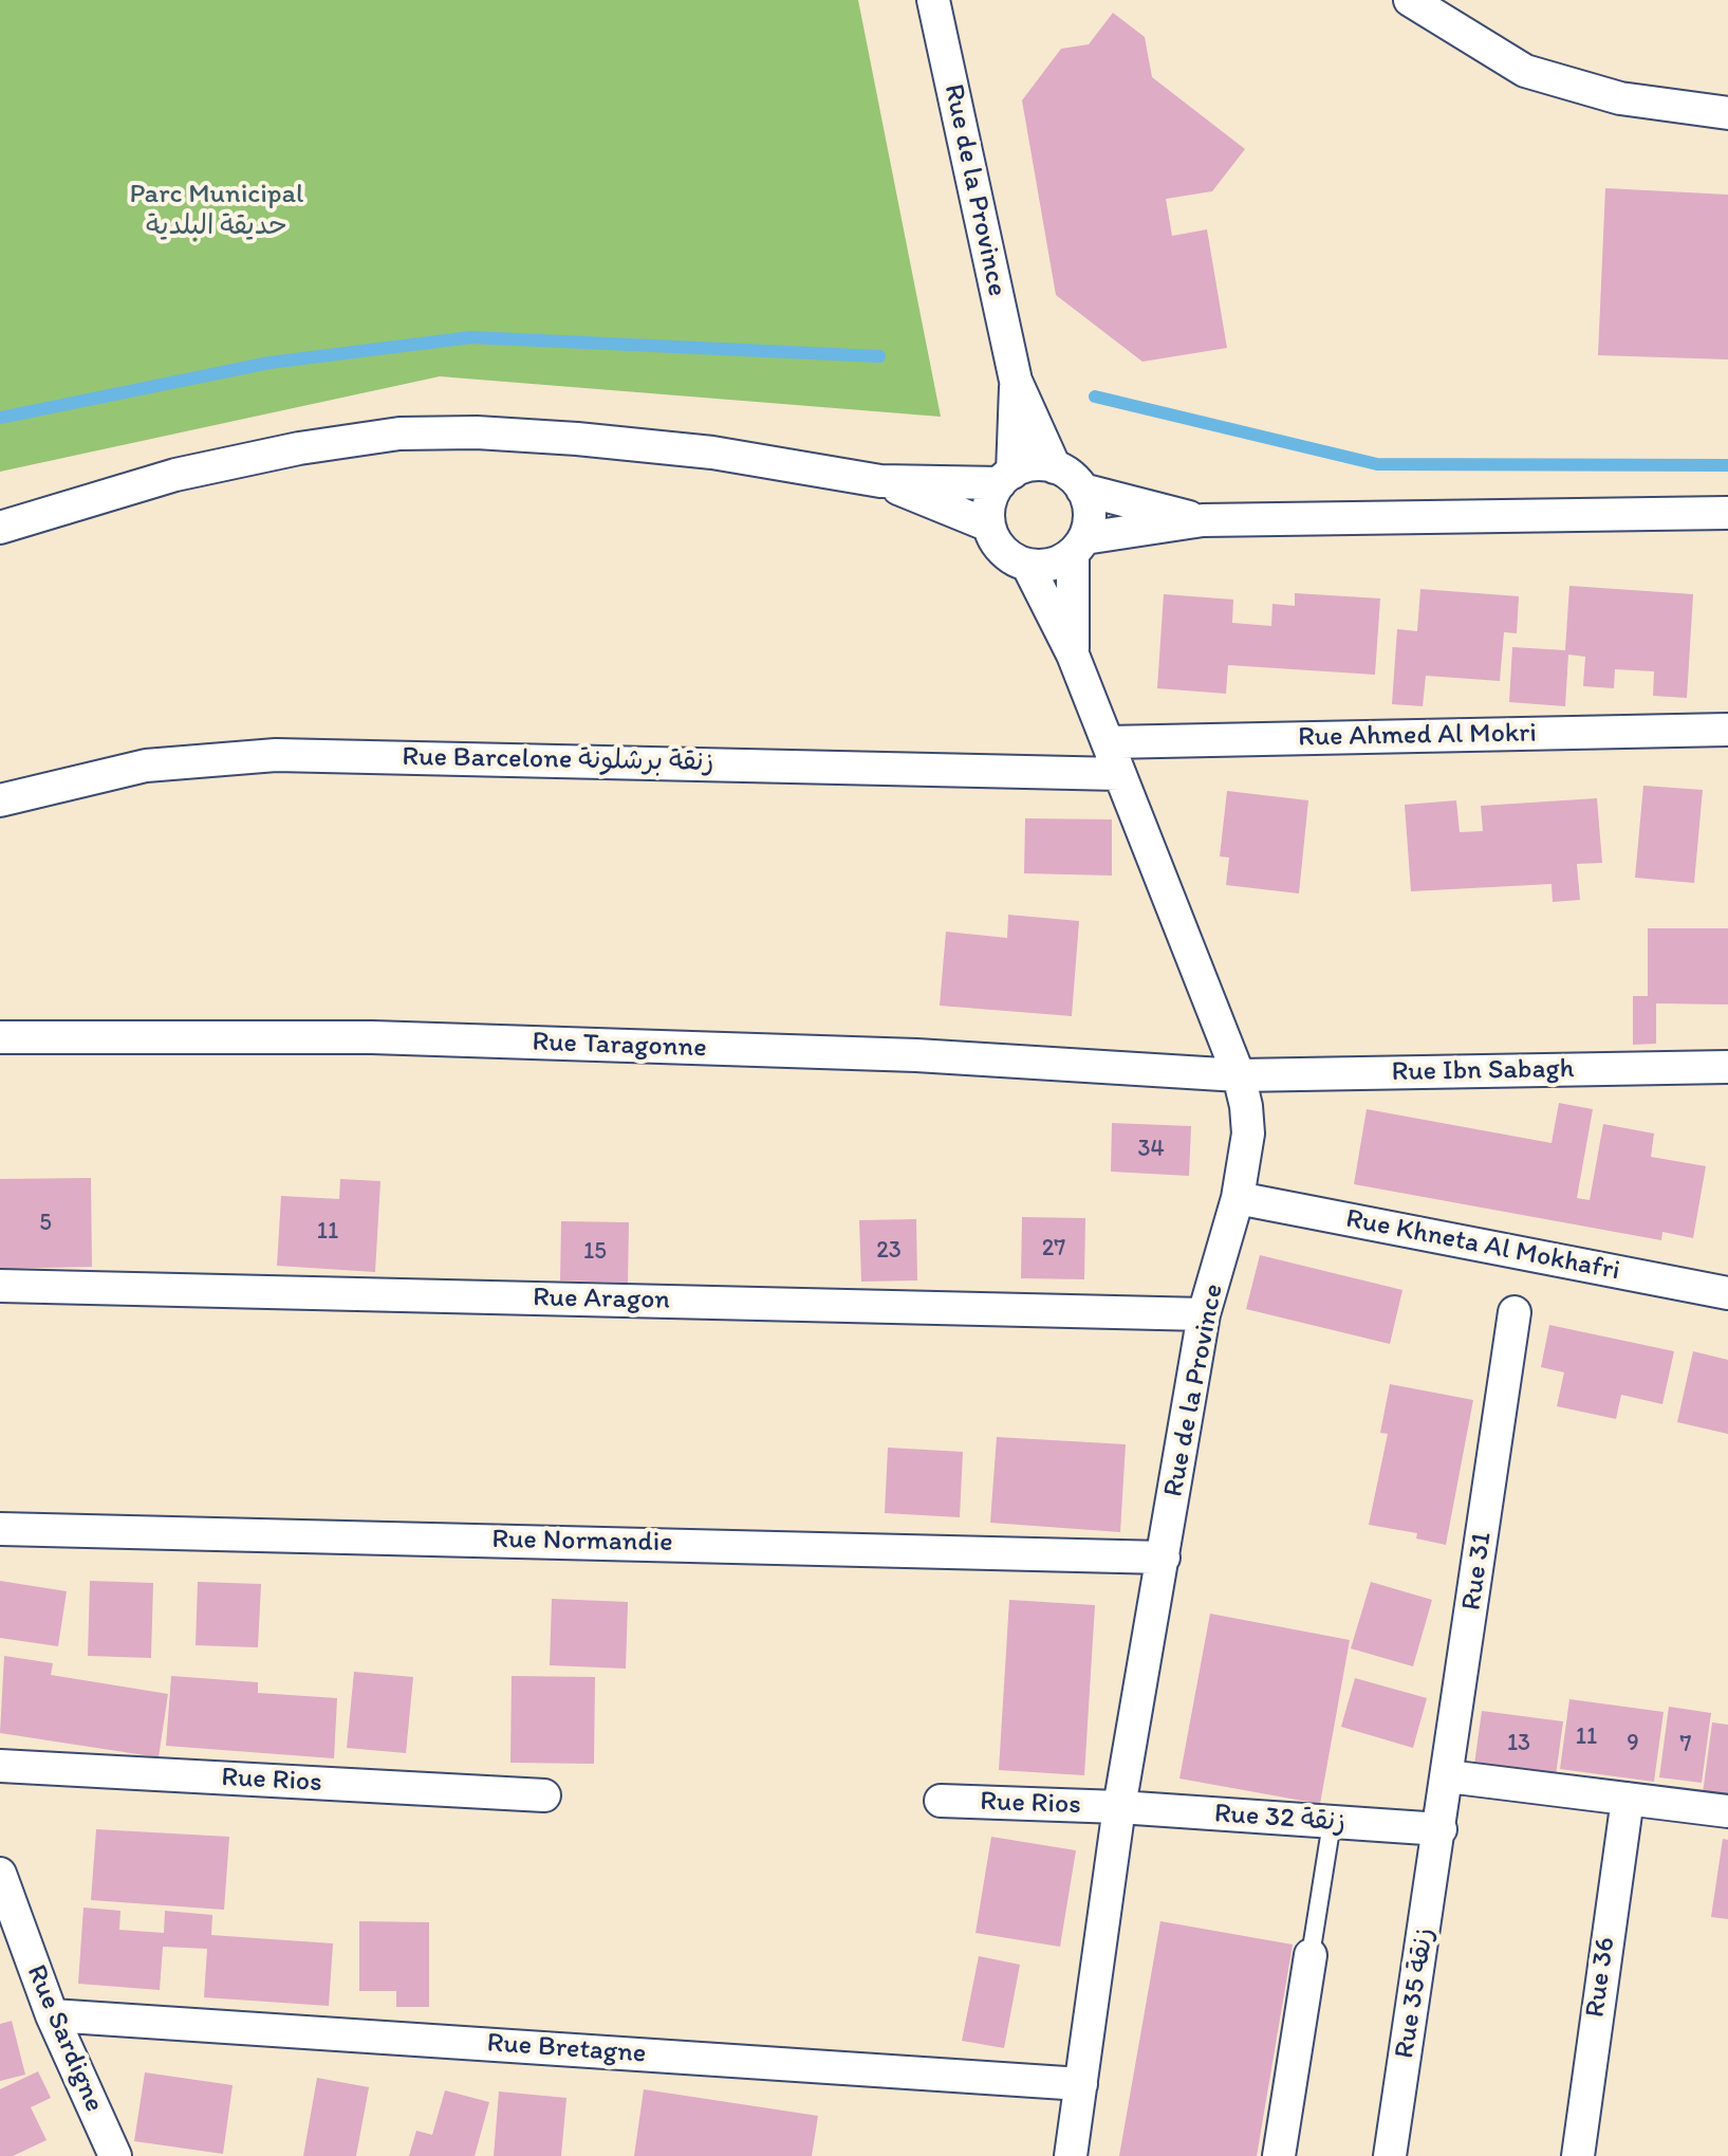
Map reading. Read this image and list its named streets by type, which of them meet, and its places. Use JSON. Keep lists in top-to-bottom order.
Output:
{
  "streets": {
    "street": [
      "Rue de la Province",
      "Rue Ahmed Al Mokri",
      "Rue Barcelone زنقة برشلونة",
      "Rue Taragonne",
      "Rue Ibn Sabagh",
      "Rue Khneta Al Mokhafri",
      "Rue Aragon",
      "Rue Normandie",
      "Rue 31",
      "Rue Rios",
      "Rue 32 زنقة",
      "Rue 36",
      "Rue 35 زنقة",
      "Rue Sardigne",
      "Rue Bretagne"
    ]
  },
  "crossings": [
    ["Rue de la Province", "Rue Ahmed Al Mokri"],
    ["Rue de la Province", "Rue Barcelone زنقة برشلونة"],
    ["Rue de la Province", "Rue Taragonne"],
    ["Rue de la Province", "Rue Ibn Sabagh"],
    ["Rue de la Province", "Rue Khneta Al Mokhafri"],
    ["Rue de la Province", "Rue Aragon"],
    ["Rue de la Province", "Rue Normandie"],
    ["Rue de la Province", "Rue Rios"],
    ["Rue de la Province", "Rue 32 زنقة"],
    ["Rue de la Province", "Rue Bretagne"],
    ["Rue Taragonne", "Rue Ibn Sabagh"],
    ["Rue 31", "Rue 32 زنقة"],
    ["Rue 31", "Rue 35 زنقة"],
    ["Rue Rios", "Rue 32 زنقة"],
    ["Rue 32 زنقة", "Rue 35 زنقة"],
    ["Rue Sardigne", "Rue Bretagne"]
  ],
  "parks": ["Parc Municipal حديقة البلدية"],
  "house_numbers": [
    "34",
    "5",
    "11",
    "27",
    "23",
    "15",
    "11",
    "13",
    "9",
    "7"
  ]
}
